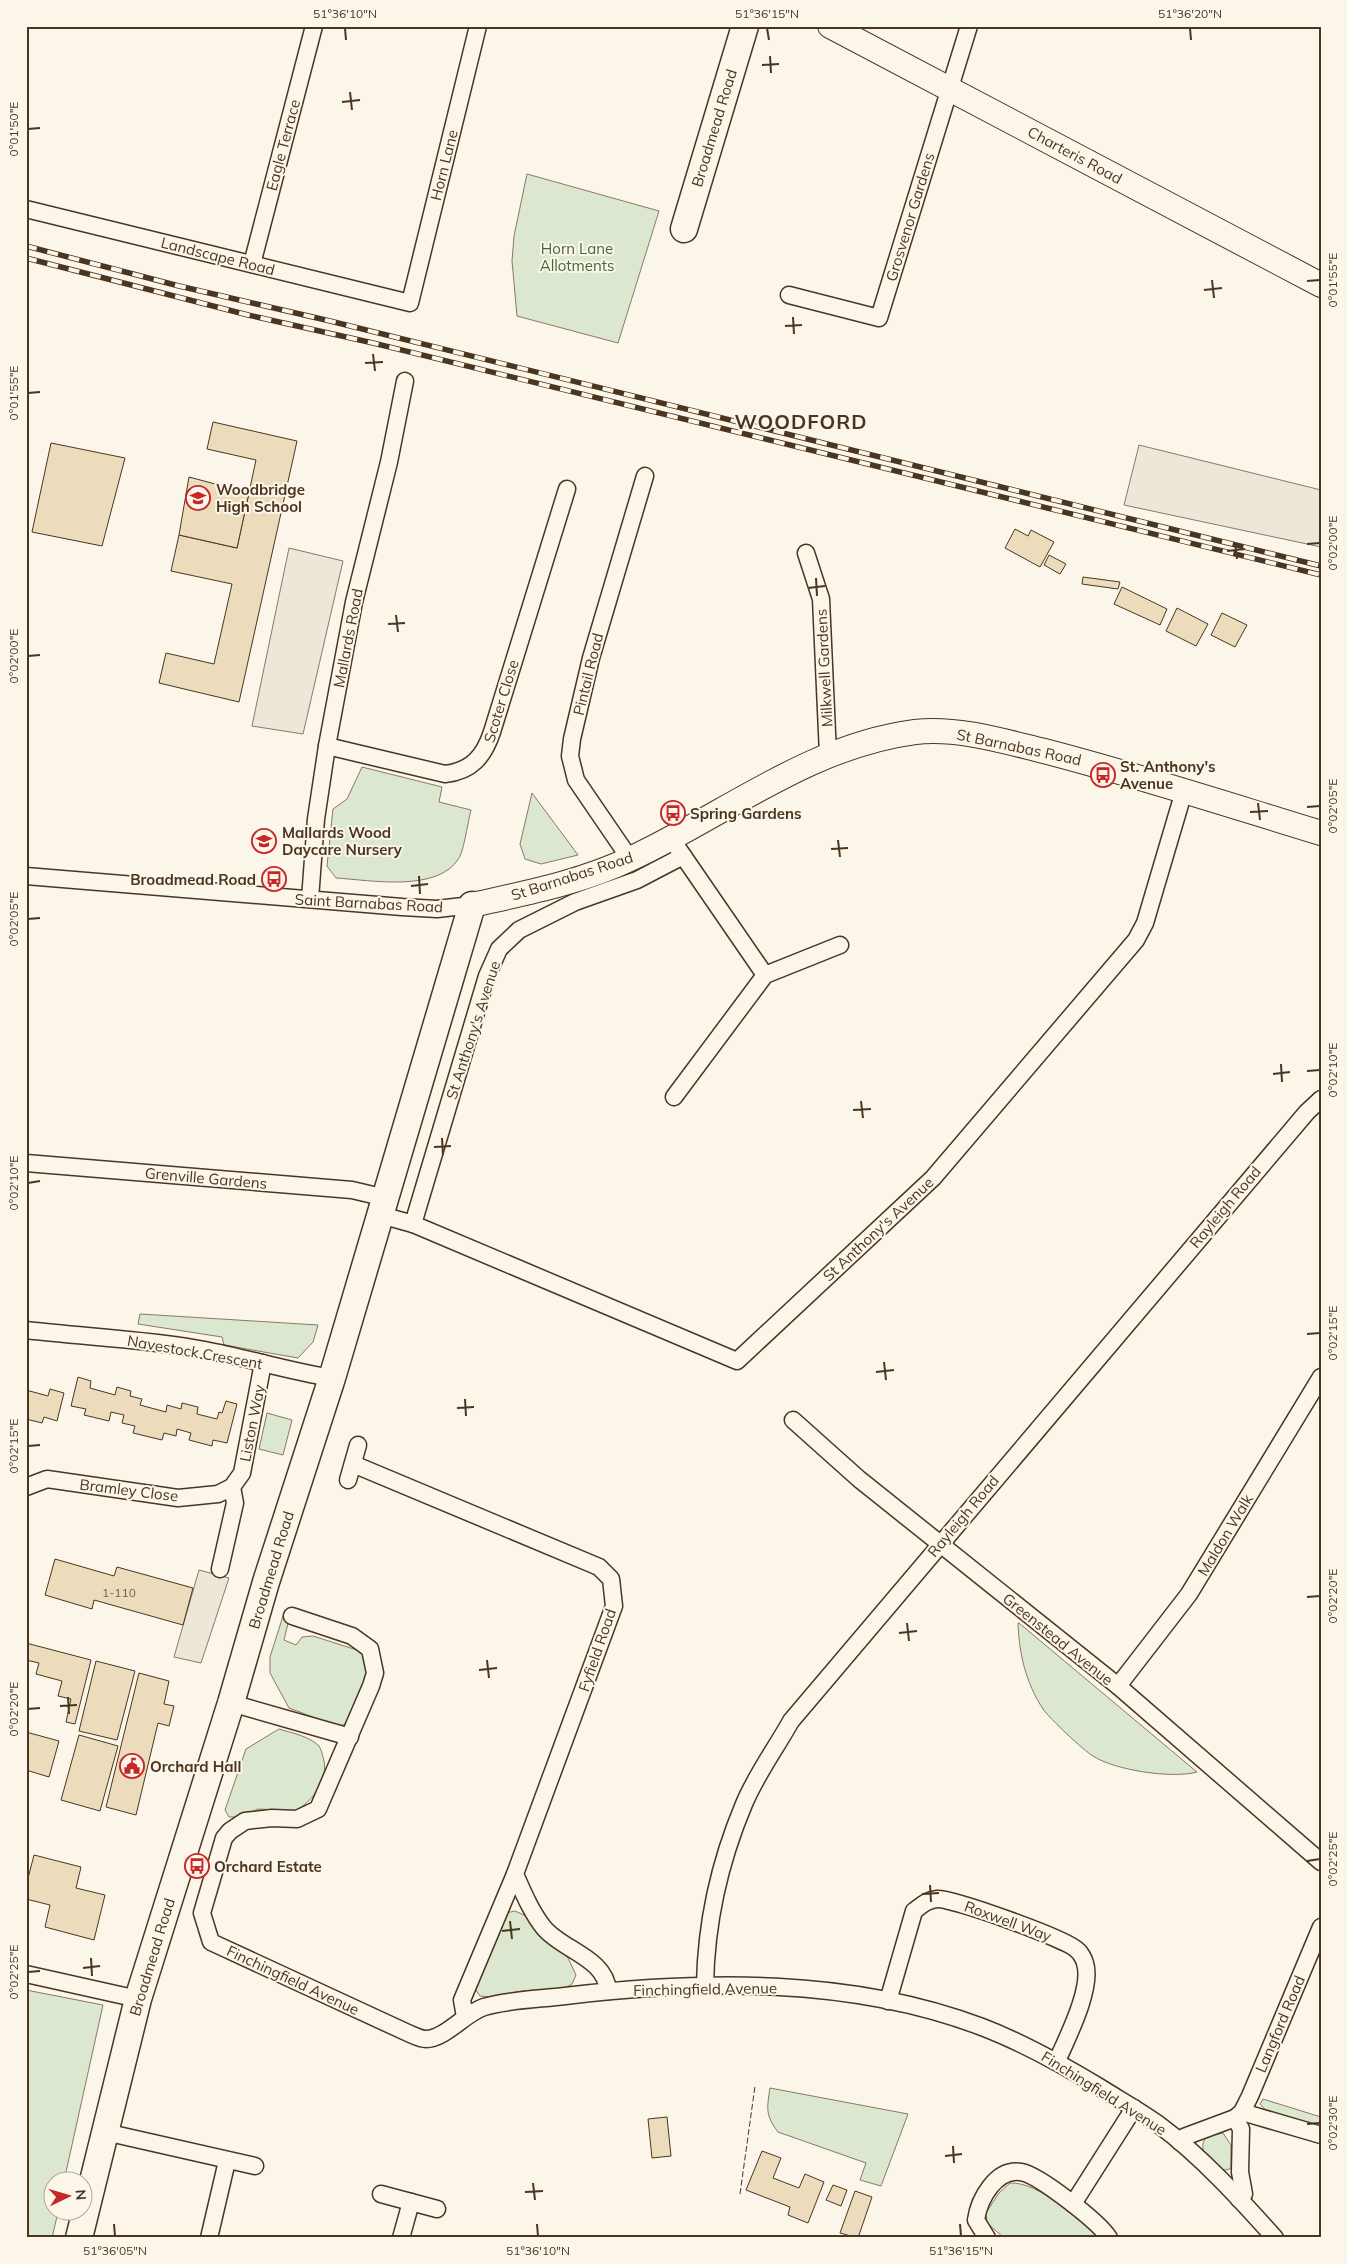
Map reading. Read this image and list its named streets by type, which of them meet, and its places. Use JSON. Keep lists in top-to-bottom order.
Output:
{
  "streets": {
    "main road": ["Broadmead Road"],
    "street": [
      "Eagle Terrace",
      "Charteris Road",
      "Horn Lane",
      "Grosvenor Gardens",
      "Landscape Road",
      "Mallards Road",
      "Milkwell Gardens",
      "Pintail Road",
      "Scoter Close",
      "St Barnabas Road",
      "Saint Barnabas Road",
      "St Anthony's Avenue",
      "Grenville Gardens",
      "Rayleigh Road",
      "Navestock Crescent",
      "Liston Way",
      "Bramley Close",
      "Maldon Walk",
      "Greenstead Avenue",
      "Fyfield Road",
      "Roxwell Way",
      "Finchingfield Avenue",
      "Langford Road"
    ]
  },
  "crossings": [
    ["Broadmead Road", "St Barnabas Road"],
    ["Broadmead Road", "Saint Barnabas Road"],
    ["Broadmead Road", "St Anthony's Avenue"],
    ["Broadmead Road", "Grenville Gardens"],
    ["Broadmead Road", "Navestock Crescent"],
    ["Eagle Terrace", "Landscape Road"],
    ["Charteris Road", "Grosvenor Gardens"],
    ["Horn Lane", "Landscape Road"],
    ["Mallards Road", "Scoter Close"],
    ["Mallards Road", "Saint Barnabas Road"],
    ["Milkwell Gardens", "St Barnabas Road"],
    ["Pintail Road", "St Barnabas Road"],
    ["St Barnabas Road", "Saint Barnabas Road"],
    ["St Barnabas Road", "St Anthony's Avenue"],
    ["St Anthony's Avenue", "Grenville Gardens"],
    ["Rayleigh Road", "Greenstead Avenue"],
    ["Rayleigh Road", "Finchingfield Avenue"],
    ["Navestock Crescent", "Liston Way"],
    ["Liston Way", "Bramley Close"],
    ["Maldon Walk", "Greenstead Avenue"],
    ["Fyfield Road", "Finchingfield Avenue"],
    ["Roxwell Way", "Finchingfield Avenue"]
  ],
  "districts": ["WOODFORD"],
  "parks": ["Horn Lane Allotments"],
  "places": {
    "school or university": ["Woodbridge High School", "Mallards Wood Daycare Nursery"],
    "bus stop": [
      "St. Anthony's Avenue",
      "Spring Gardens",
      "Broadmead Road",
      "Orchard Estate"
    ],
    "public building": ["Orchard Hall"]
  },
  "house_numbers": ["1-110"],
  "north": "right",
  "coordinates": [
    "51°36'10\"N",
    "51°36'15\"N",
    "51°36'20\"N",
    "0°01'50\"E",
    "0°01'55\"E",
    "0°02'00\"E",
    "0°02'05\"E",
    "0°02'10\"E",
    "0°02'15\"E",
    "0°02'20\"E",
    "0°02'25\"E",
    "0°02'30\"E",
    "51°36'05\"N"
  ]
}
